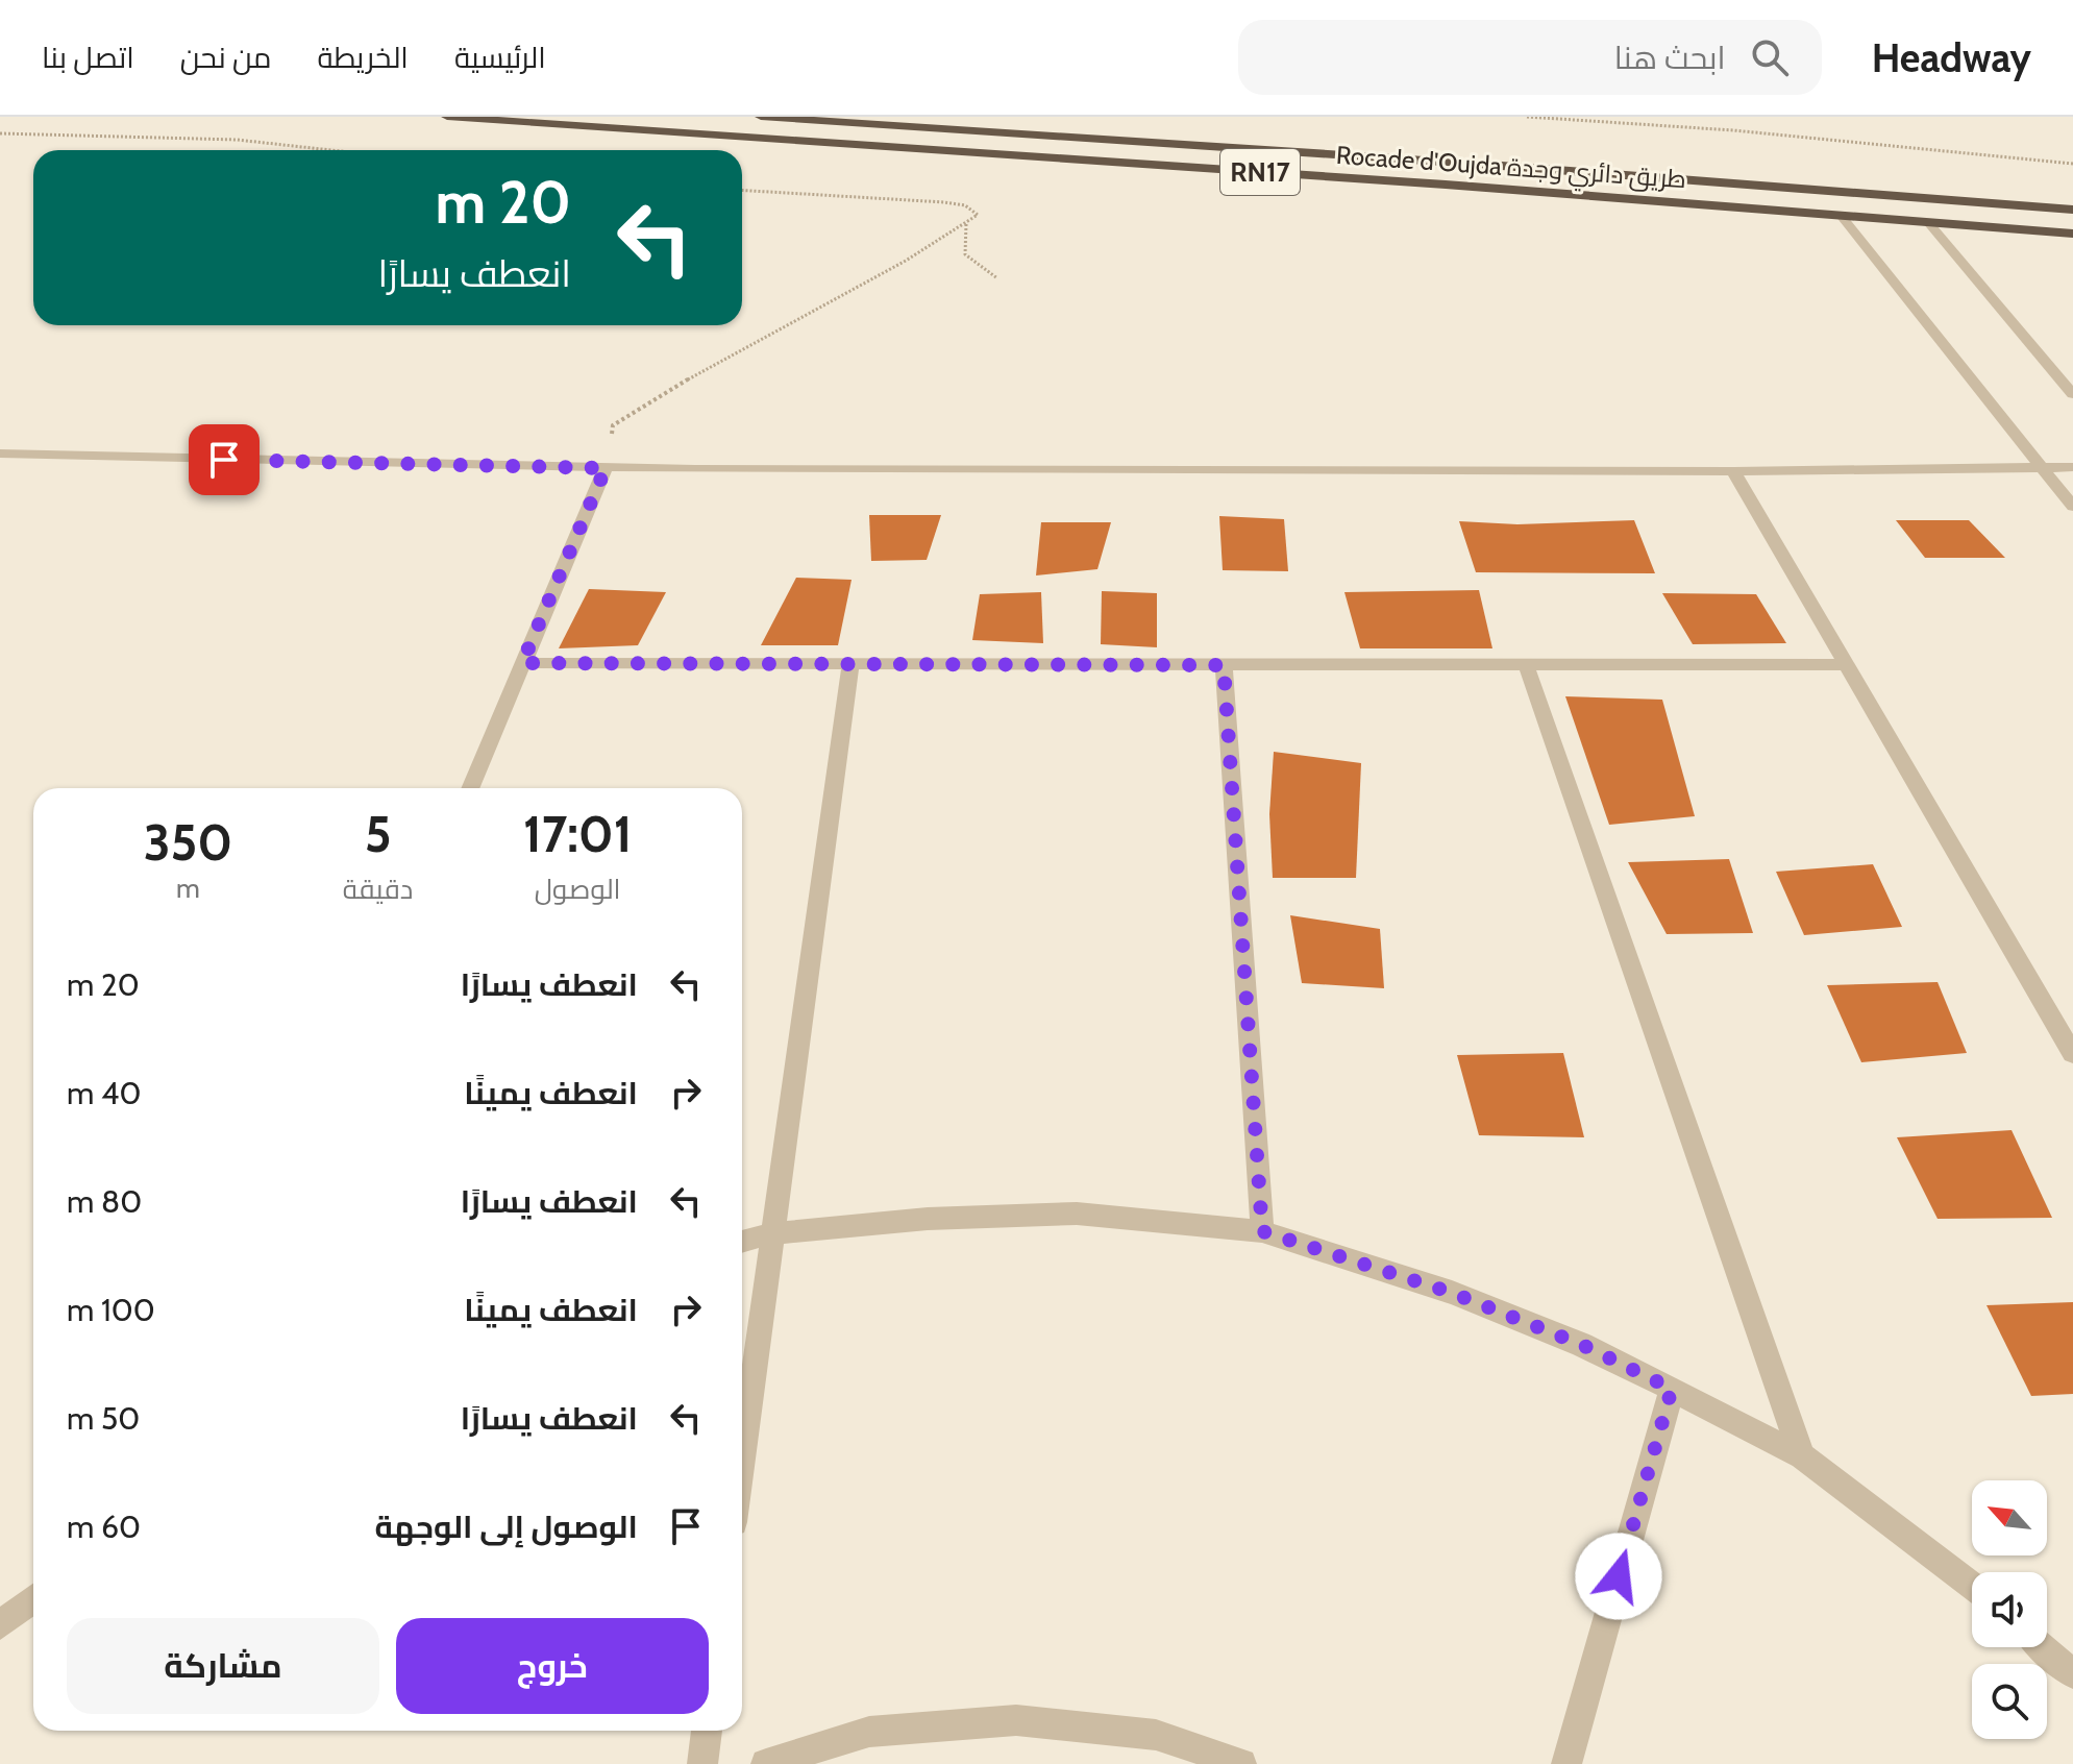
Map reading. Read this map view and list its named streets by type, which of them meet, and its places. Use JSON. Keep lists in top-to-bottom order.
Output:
{
  "streets": {
    "highway": ["Rocade d'Oujda طريق دائري وجدة", "RN17"]
  },
  "north": "top left",
  "page": {
    "header": "Headway",
    "search": "ابحث هنا",
    "nav": [
      "الرئيسية",
      "الخريطة",
      "من نحن",
      "اتصل بنا"
    ],
    "turn": ["20 m", "انعطف يسارًا"],
    "eta": [
      "17:01",
      "الوصول",
      "5",
      "دقيقة",
      "350",
      "m"
    ],
    "list": [
      {
        "name": "انعطف يسارًا",
        "value": "20 m"
      },
      {
        "name": "انعطف يمينًا",
        "value": "40 m"
      },
      {
        "name": "انعطف يسارًا",
        "value": "80 m"
      },
      {
        "name": "انعطف يمينًا",
        "value": "100 m"
      },
      {
        "name": "انعطف يسارًا",
        "value": "50 m"
      },
      {
        "name": "الوصول إلى الوجهة",
        "value": "60 m"
      }
    ],
    "buttons": ["خروج", "مشاركة"]
  }
}
